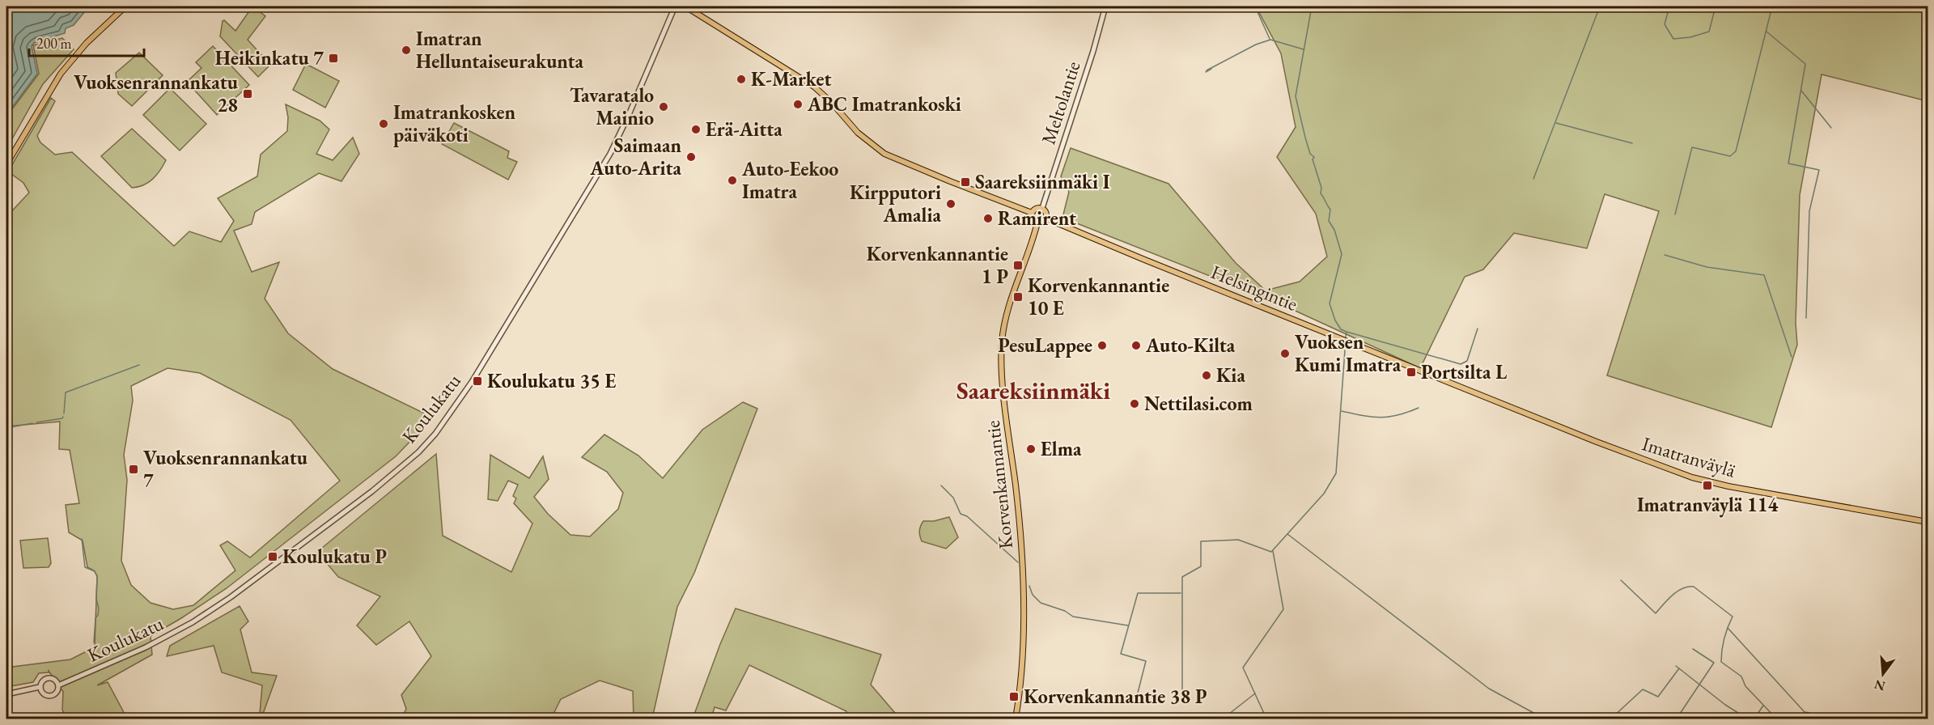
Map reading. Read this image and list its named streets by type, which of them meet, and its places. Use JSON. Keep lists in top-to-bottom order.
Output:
{
  "streets": {
    "main road": ["Helsingintie", "Imatranväylä", "Korvenkannantie"],
    "street": ["Meltolantie", "Koulukatu"]
  },
  "crossings": [
    ["Meltolantie", "Helsingintie"],
    ["Meltolantie", "Korvenkannantie"],
    ["Helsingintie", "Imatranväylä"],
    ["Helsingintie", "Korvenkannantie"]
  ],
  "districts": ["Saareksiinmäki"],
  "places": {
    "other": [
      "Imatran Helluntaiseurakunta",
      "K-Market",
      "ABC Imatrankoski",
      "Tavaratalo Mainio",
      "Imatrankosken päiväkoti",
      "Erä-Aitta",
      "Saimaan Auto-Arita",
      "Auto-Eekoo Imatra",
      "Kirpputori Amalia",
      "Ramirent",
      "PesuLappee",
      "Auto-Kilta",
      "Vuoksen Kumi Imatra",
      "Kia",
      "Nettilasi.com",
      "Elma"
    ],
    "transit": [
      "Heikinkatu 7",
      "Vuoksenrannankatu 28",
      "Saareksiinmäki I",
      "Korvenkannantie 1 P",
      "Korvenkannantie 10 E",
      "Portsilta L",
      "Koulukatu 35 E",
      "Vuoksenrannankatu 7",
      "Imatranväylä 114",
      "Koulukatu P",
      "Korvenkannantie 38 P"
    ]
  },
  "scale_bar": "200 m",
  "north": "bottom"
}
